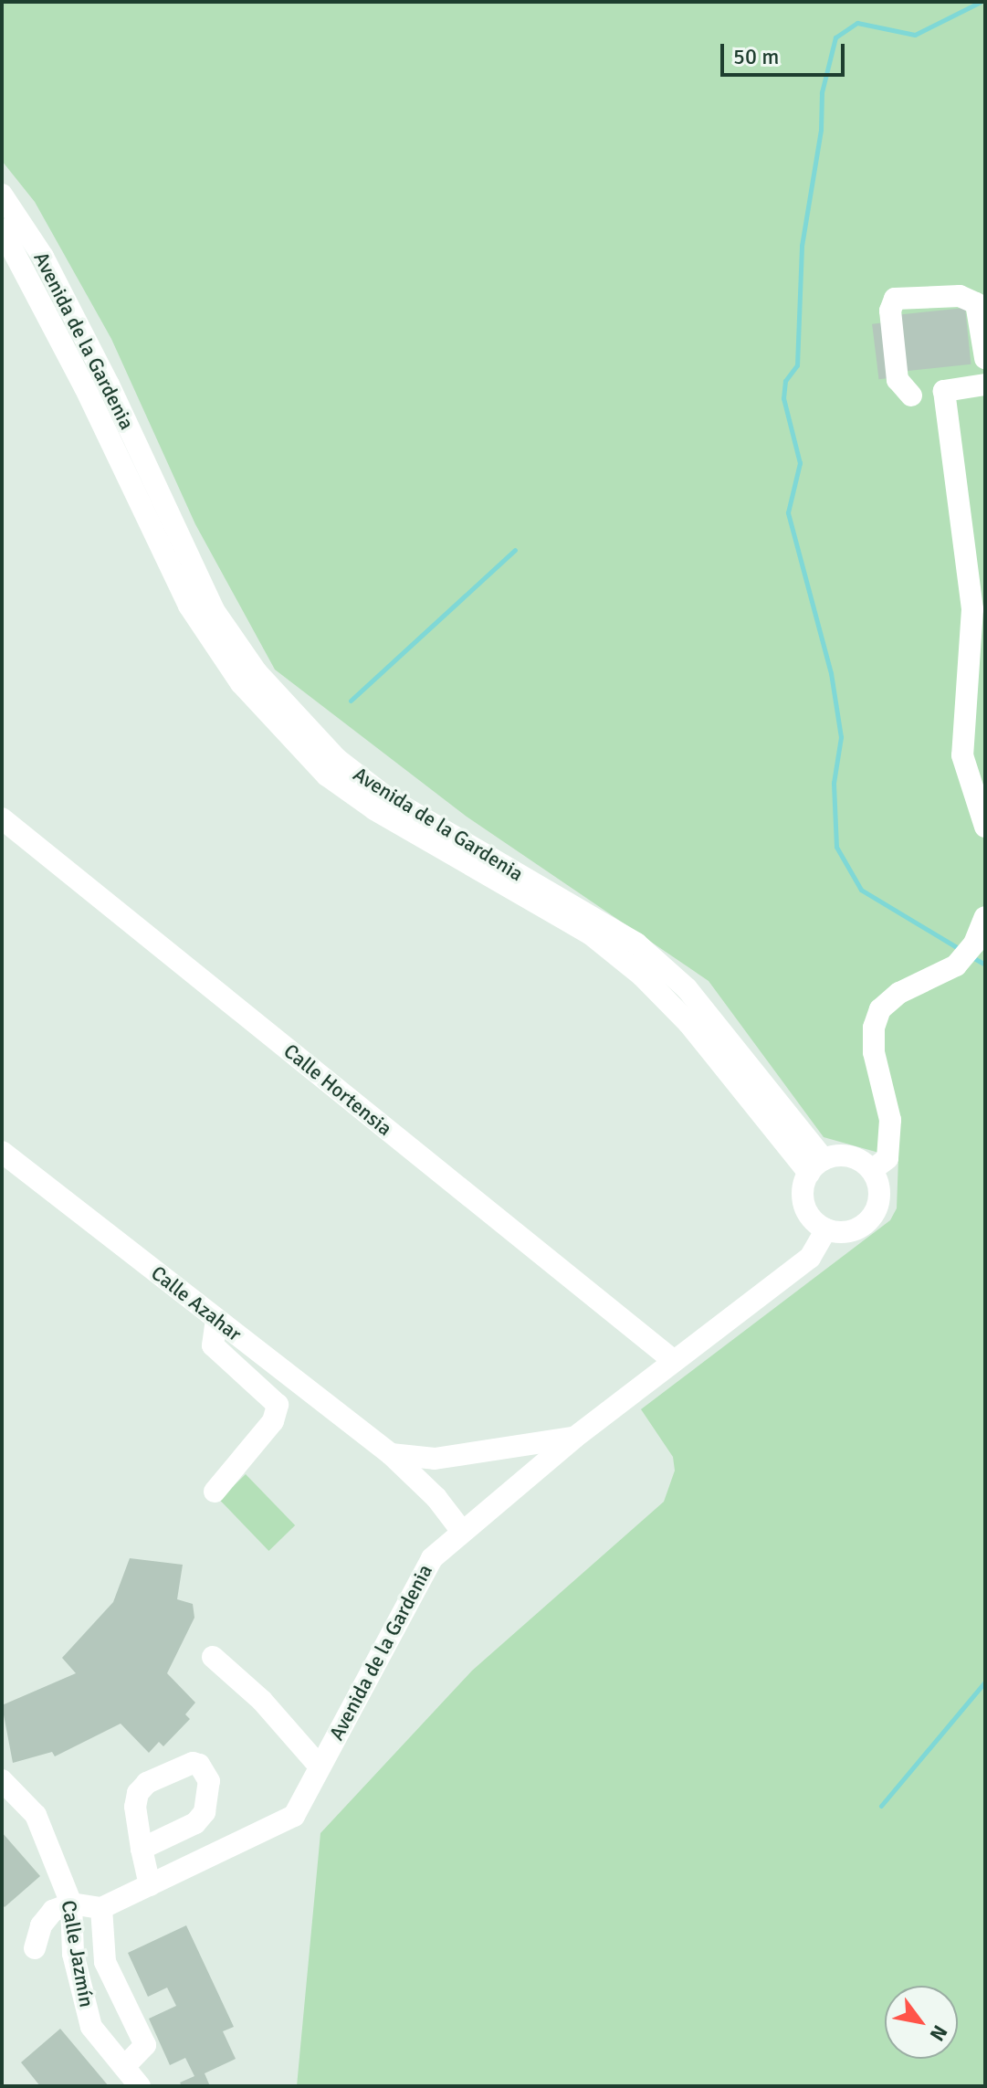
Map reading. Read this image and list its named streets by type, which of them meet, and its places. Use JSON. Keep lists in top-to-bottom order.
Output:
{
  "streets": {
    "street": [
      "Avenida de la Gardenia",
      "Calle Hortensia",
      "Calle Azahar",
      "Calle Jazmín"
    ]
  },
  "crossings": [
    ["Avenida de la Gardenia", "Calle Hortensia"],
    ["Avenida de la Gardenia", "Calle Azahar"]
  ],
  "scale_bar": "50 m",
  "north": "bottom right"
}
